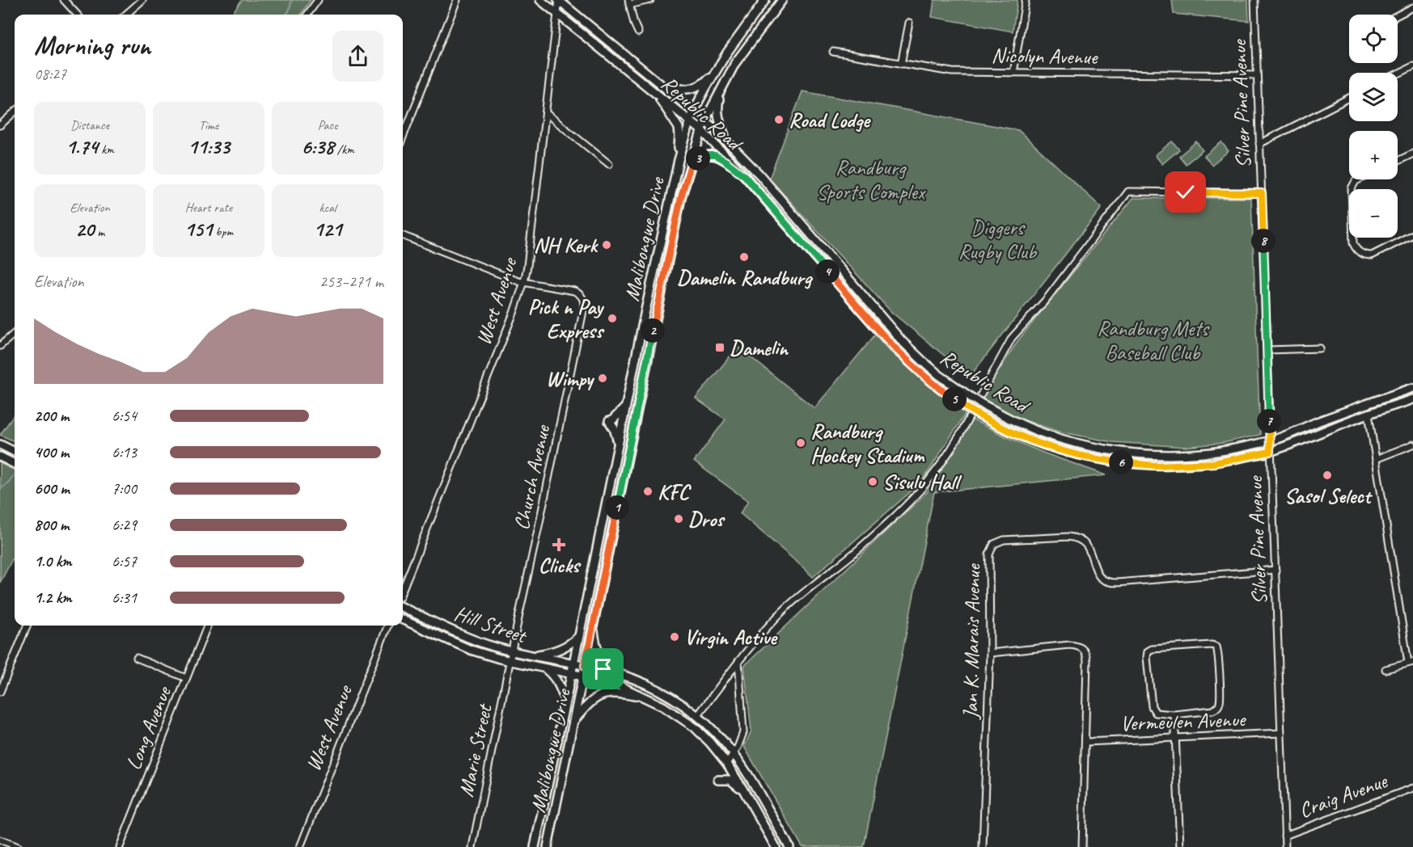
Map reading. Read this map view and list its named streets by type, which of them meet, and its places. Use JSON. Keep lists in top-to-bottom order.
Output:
{
  "streets": {
    "main road": ["Republic Road", "Malibongwe Drive", "Hill Street"],
    "street": [
      "Nicolyn Avenue",
      "Silver Pine Avenue",
      "West Avenue",
      "Church Avenue",
      "Jan K. Marais Avenue",
      "Vermeulen Avenue",
      "Long Avenue",
      "Marie Street",
      "Craig Avenue"
    ]
  },
  "crossings": [
    ["Nicolyn Avenue", "Silver Pine Avenue"],
    ["Silver Pine Avenue", "Republic Road"],
    ["Silver Pine Avenue", "Jan K. Marais Avenue"],
    ["Silver Pine Avenue", "Vermeulen Avenue"],
    ["Silver Pine Avenue", "Craig Avenue"],
    ["Republic Road", "Malibongwe Drive"],
    ["Republic Road", "West Avenue"],
    ["Malibongwe Drive", "Hill Street"],
    ["West Avenue", "Church Avenue"],
    ["Church Avenue", "Hill Street"],
    ["Church Avenue", "Marie Street"],
    ["Hill Street", "Marie Street"]
  ],
  "parks": ["Randburg Sports Complex", "Diggers Rugby Club", "Randburg Mets Baseball Club"],
  "places": {
    "other": [
      "Road Lodge",
      "NH Kerk",
      "Damelin Randburg",
      "Pick n Pay Express",
      "Wimpy",
      "Randburg Hockey Stadium",
      "Sasol Select",
      "Sisulu Hall",
      "KFC",
      "Dros",
      "Virgin Active"
    ],
    "transit": ["Damelin"],
    "health": ["Clicks"]
  },
  "page": {
    "map_buttons": ["+", "−"],
    "heading": ["Morning run", "08:27"],
    "stats": [
      ["Distance", "1.74 km"],
      ["Time", "11:33"],
      ["Pace", "6:38 /km"],
      ["Elevation", "20 m"],
      ["Heart rate", "151 bpm"],
      ["kcal", "121"]
    ],
    "pins": [
      "3",
      "8",
      "4",
      "2",
      "5",
      "7",
      "6",
      "1"
    ],
    "chart": ["Elevation", "253–271 m"],
    "list": [
      {
        "name": "200 m",
        "note": "6:54"
      },
      {
        "name": "400 m",
        "note": "6:13"
      },
      {
        "name": "600 m",
        "note": "7:00"
      },
      {
        "name": "800 m",
        "note": "6:29"
      },
      {
        "name": "1.0 km",
        "note": "6:57"
      },
      {
        "name": "1.2 km",
        "note": "6:31"
      }
    ]
  }
}
